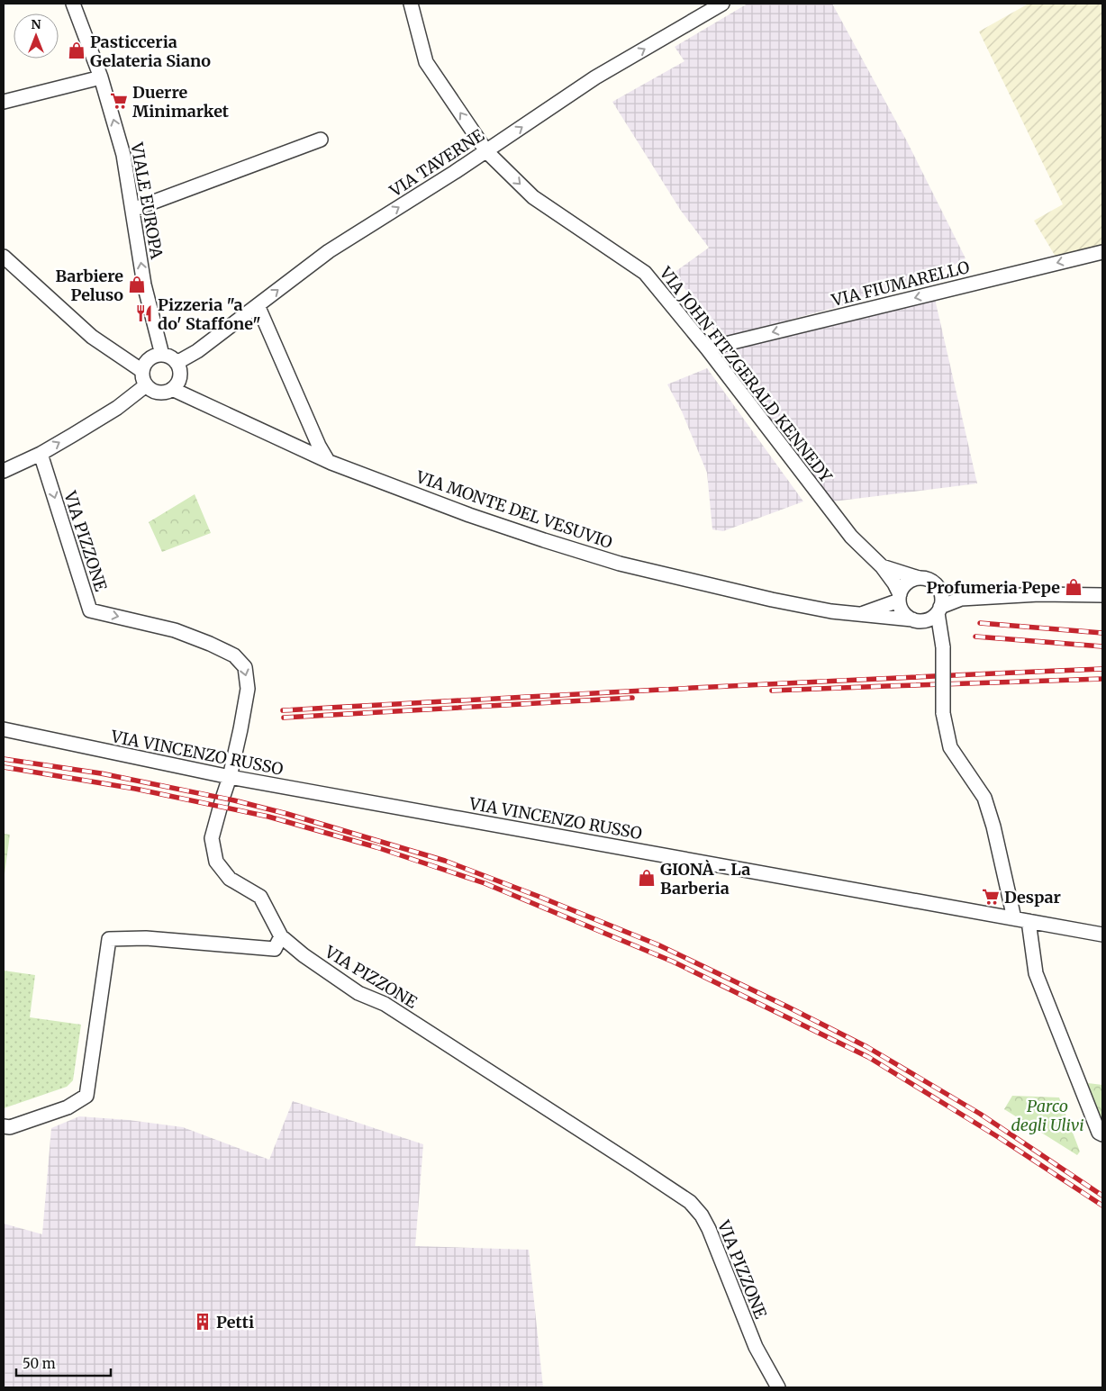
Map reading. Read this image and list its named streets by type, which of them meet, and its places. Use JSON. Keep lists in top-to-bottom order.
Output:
{
  "streets": {
    "street": [
      "VIA TAVERNE",
      "VIALE EUROPA",
      "VIA FIUMARELLO",
      "VIA JOHN FITZGERALD KENNEDY",
      "VIA MONTE DEL VESUVIO",
      "VIA PIZZONE",
      "VIA VINCENZO RUSSO"
    ]
  },
  "crossings": [
    ["VIA TAVERNE", "VIALE EUROPA"],
    ["VIA TAVERNE", "VIA JOHN FITZGERALD KENNEDY"],
    ["VIA TAVERNE", "VIA MONTE DEL VESUVIO"],
    ["VIALE EUROPA", "VIA MONTE DEL VESUVIO"],
    ["VIA FIUMARELLO", "VIA JOHN FITZGERALD KENNEDY"],
    ["VIA JOHN FITZGERALD KENNEDY", "VIA MONTE DEL VESUVIO"],
    ["VIA PIZZONE", "VIA VINCENZO RUSSO"]
  ],
  "one_way": ["VIA TAVERNE", "VIALE EUROPA", "VIA FIUMARELLO"],
  "parks": ["Parco degli Ulivi"],
  "places": {
    "shop": [
      "Pasticceria Gelateria Siano",
      "Barbiere Peluso",
      "Profumeria Pepe",
      "GIONÀ - La Barberia"
    ],
    "supermarket": ["Duerre Minimarket", "Despar"],
    "restaurant": ["Pizzeria \"a do' Staffone\""],
    "building": ["Petti"]
  },
  "scale_bar": "50 m",
  "north": "top"
}
